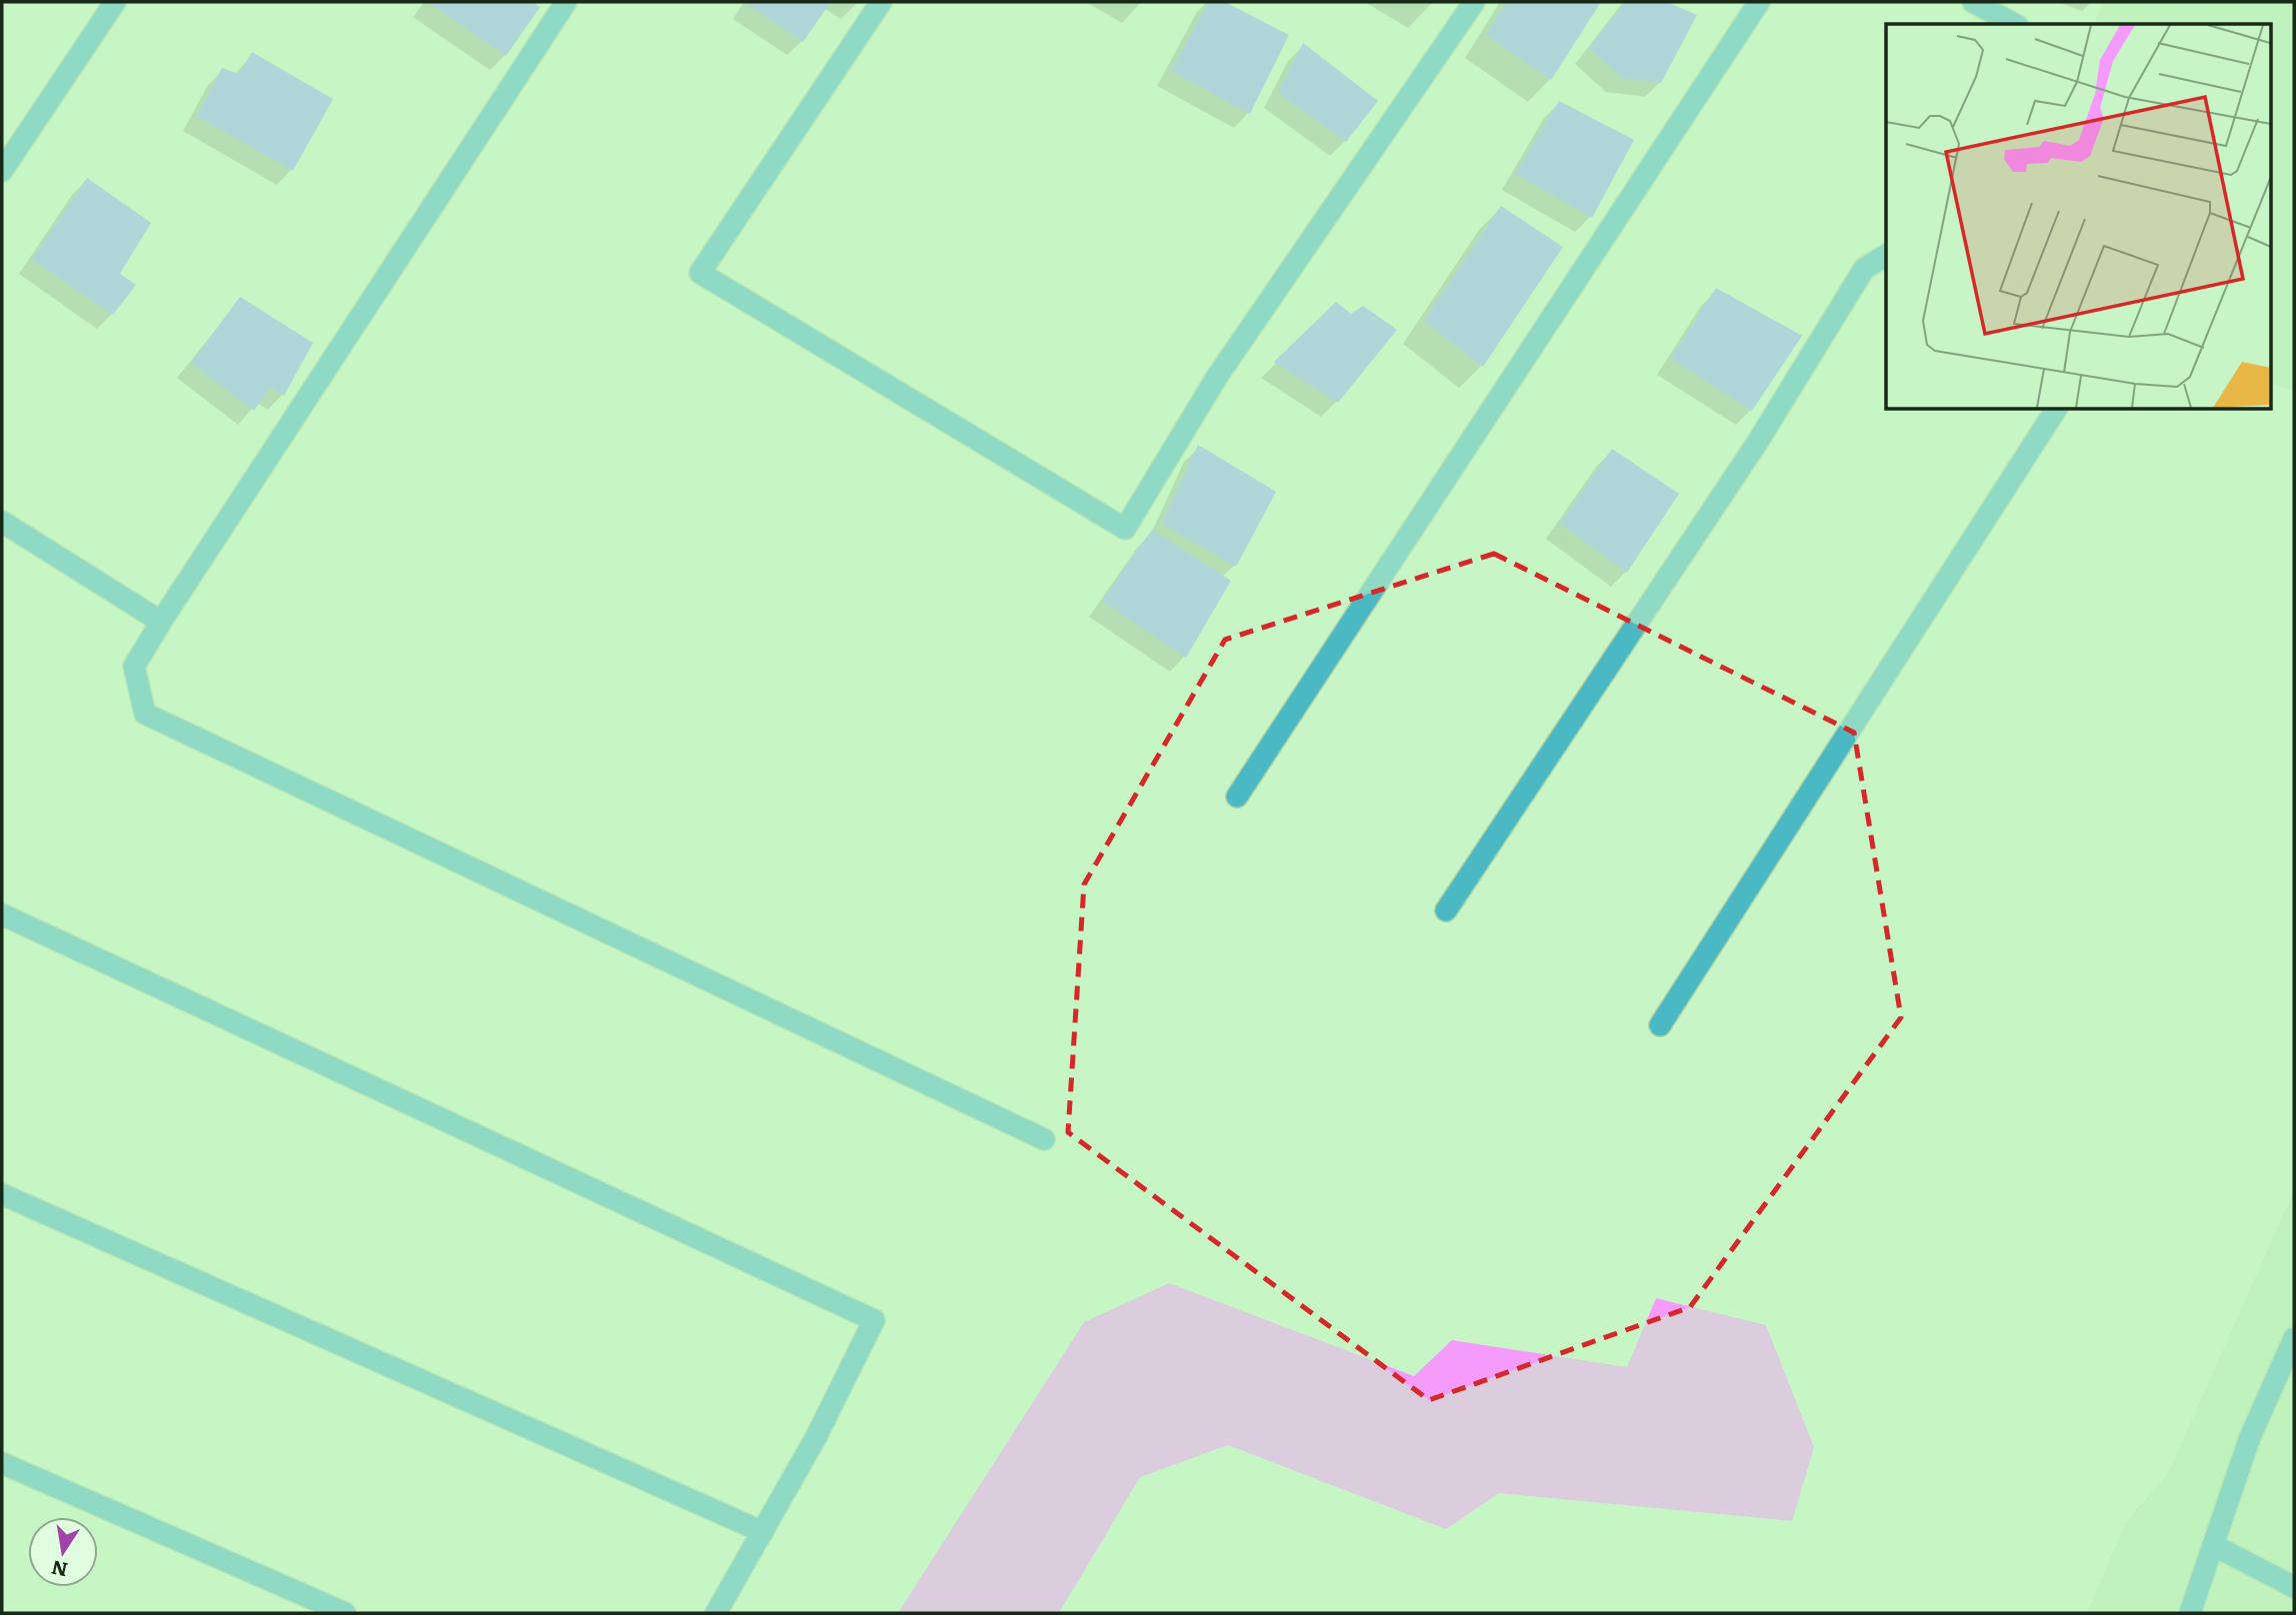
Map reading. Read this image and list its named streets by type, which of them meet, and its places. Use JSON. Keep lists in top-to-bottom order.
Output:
{
  "north": "bottom"
}
